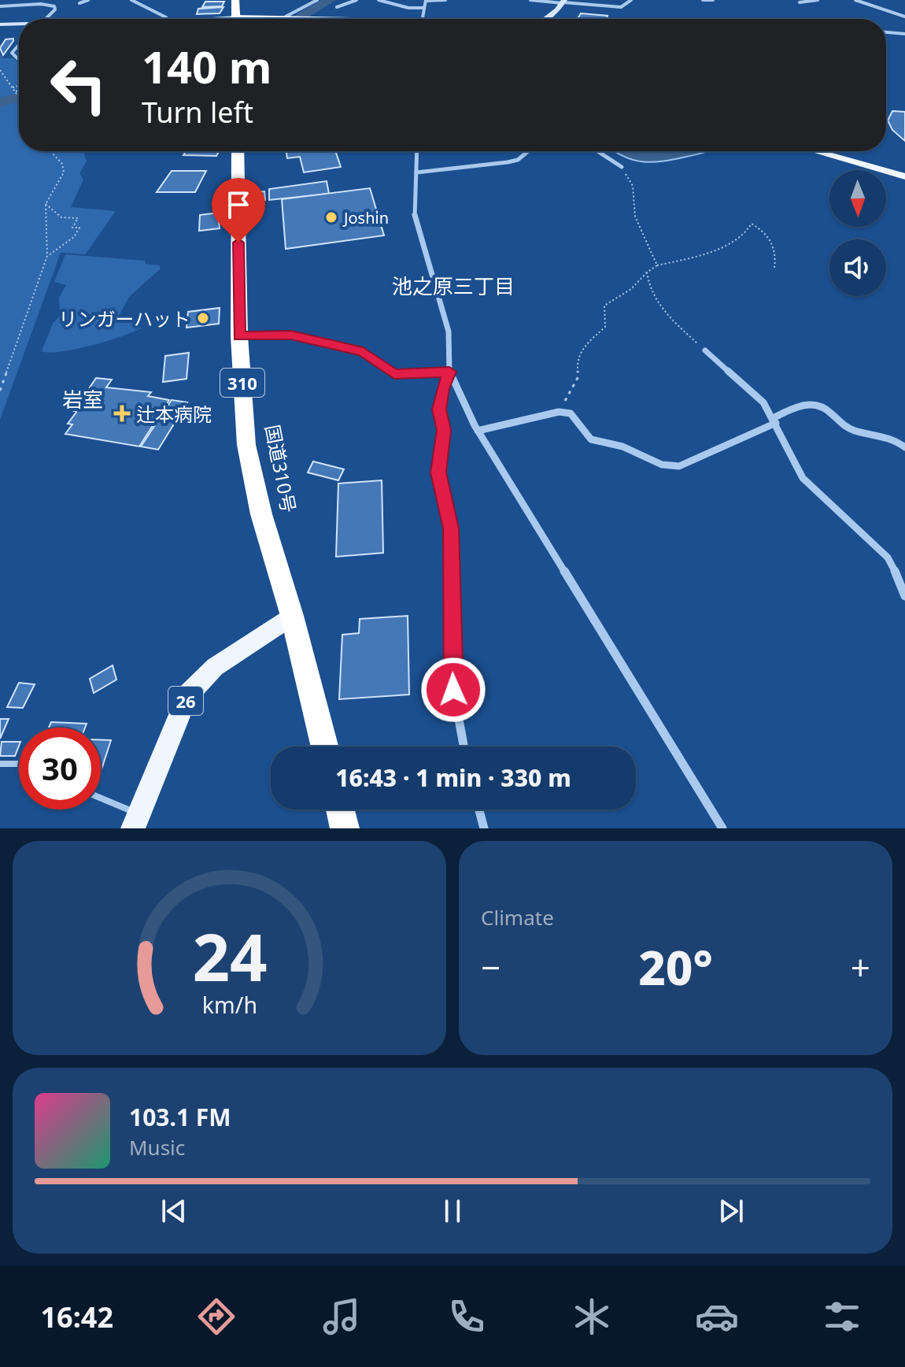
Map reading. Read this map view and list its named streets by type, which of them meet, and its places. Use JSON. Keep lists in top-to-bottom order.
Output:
{
  "streets": {
    "highway": ["310", "国道310号"],
    "main road": ["26"]
  },
  "crossings": [
    ["国道310号", "26"]
  ],
  "districts": ["池之原三丁目", "岩室"],
  "places": {
    "other": ["Joshin", "リンガーハット"],
    "health": ["辻本病院"]
  },
  "north": "bottom",
  "page": {
    "turn": ["140 m", "Turn left"],
    "limit": "30",
    "trip": "16:43 · 1 min · 330 m",
    "tile": "Climate",
    "heat": ["−", "20°", "+"],
    "song": ["103.1 FM", "Music"],
    "tabs": "16:42",
    "gauge": ["24", "km/h"]
  }
}
